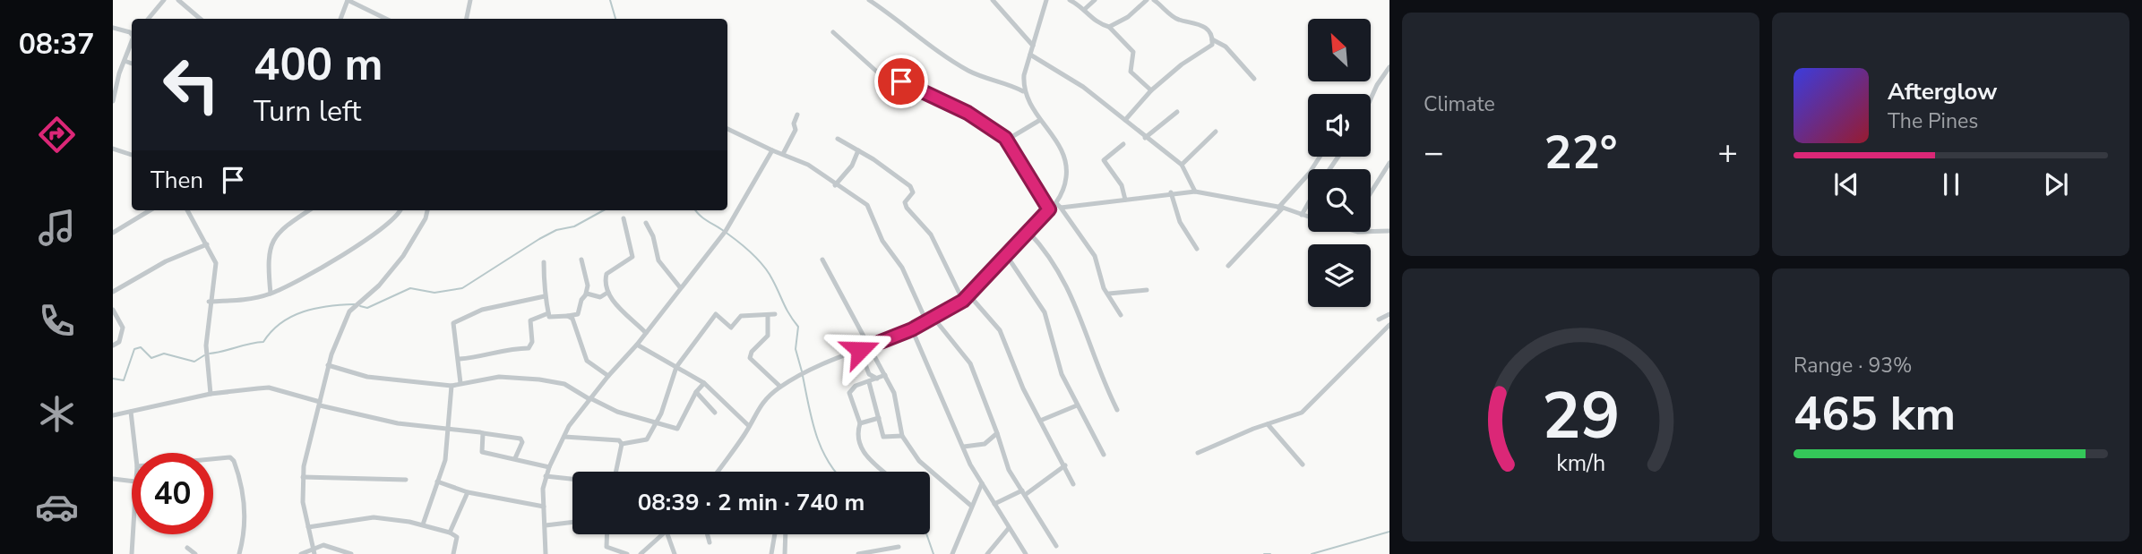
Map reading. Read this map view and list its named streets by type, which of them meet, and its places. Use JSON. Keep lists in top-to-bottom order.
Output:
{
  "north": "top left",
  "page": {
    "tabs": "08:37",
    "tile": [
      "Climate",
      ["Range · 93%", "465 km"]
    ],
    "turn": ["400 m", "Turn left"],
    "song": ["Afterglow", "The Pines"],
    "heat": ["−", "22°", "+"],
    "then": "Then",
    "limit": "40",
    "trip": "08:39 · 2 min · 740 m",
    "gauge": ["29", "km/h"]
  }
}
